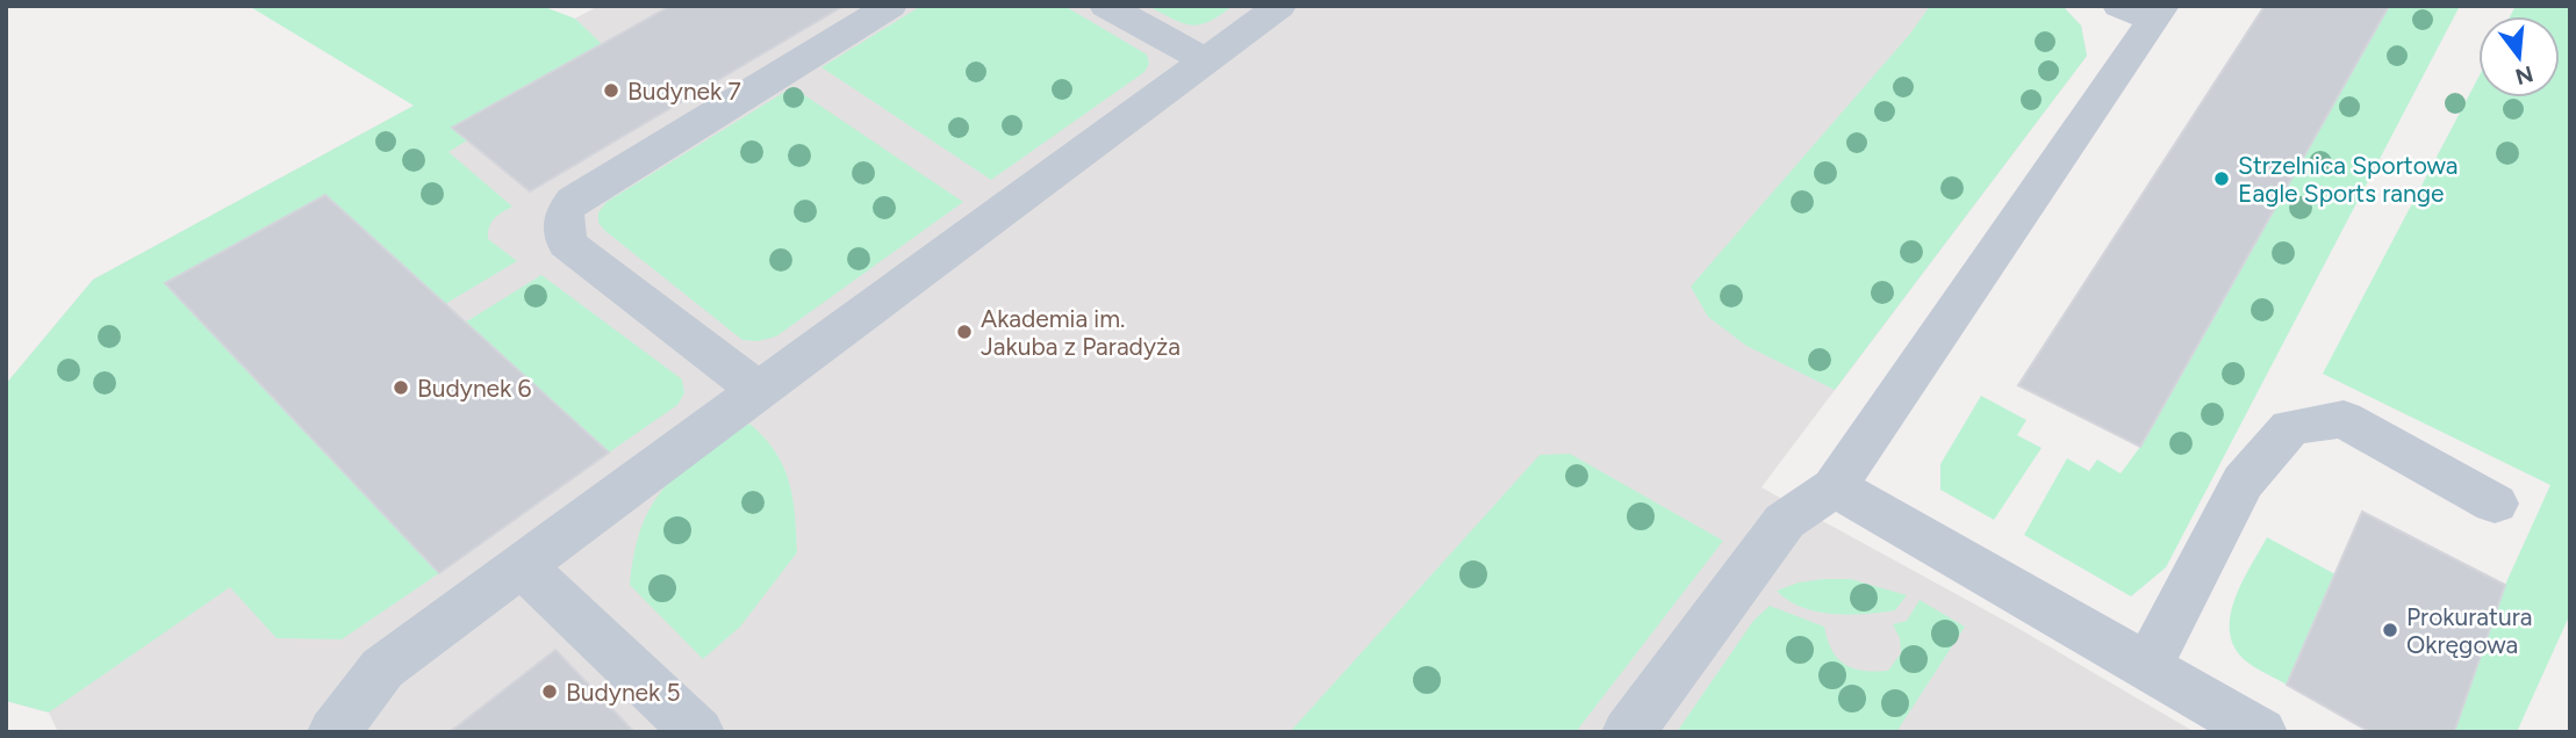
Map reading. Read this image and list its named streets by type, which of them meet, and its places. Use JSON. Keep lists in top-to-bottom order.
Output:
{
  "places": [
    "Budynek 7",
    "Strzelnica Sportowa Eagle Sports range",
    "Akademia im. Jakuba z Paradyża",
    "Budynek 6",
    "Prokuratura Okręgowa",
    "Budynek 5"
  ],
  "north": "bottom"
}
